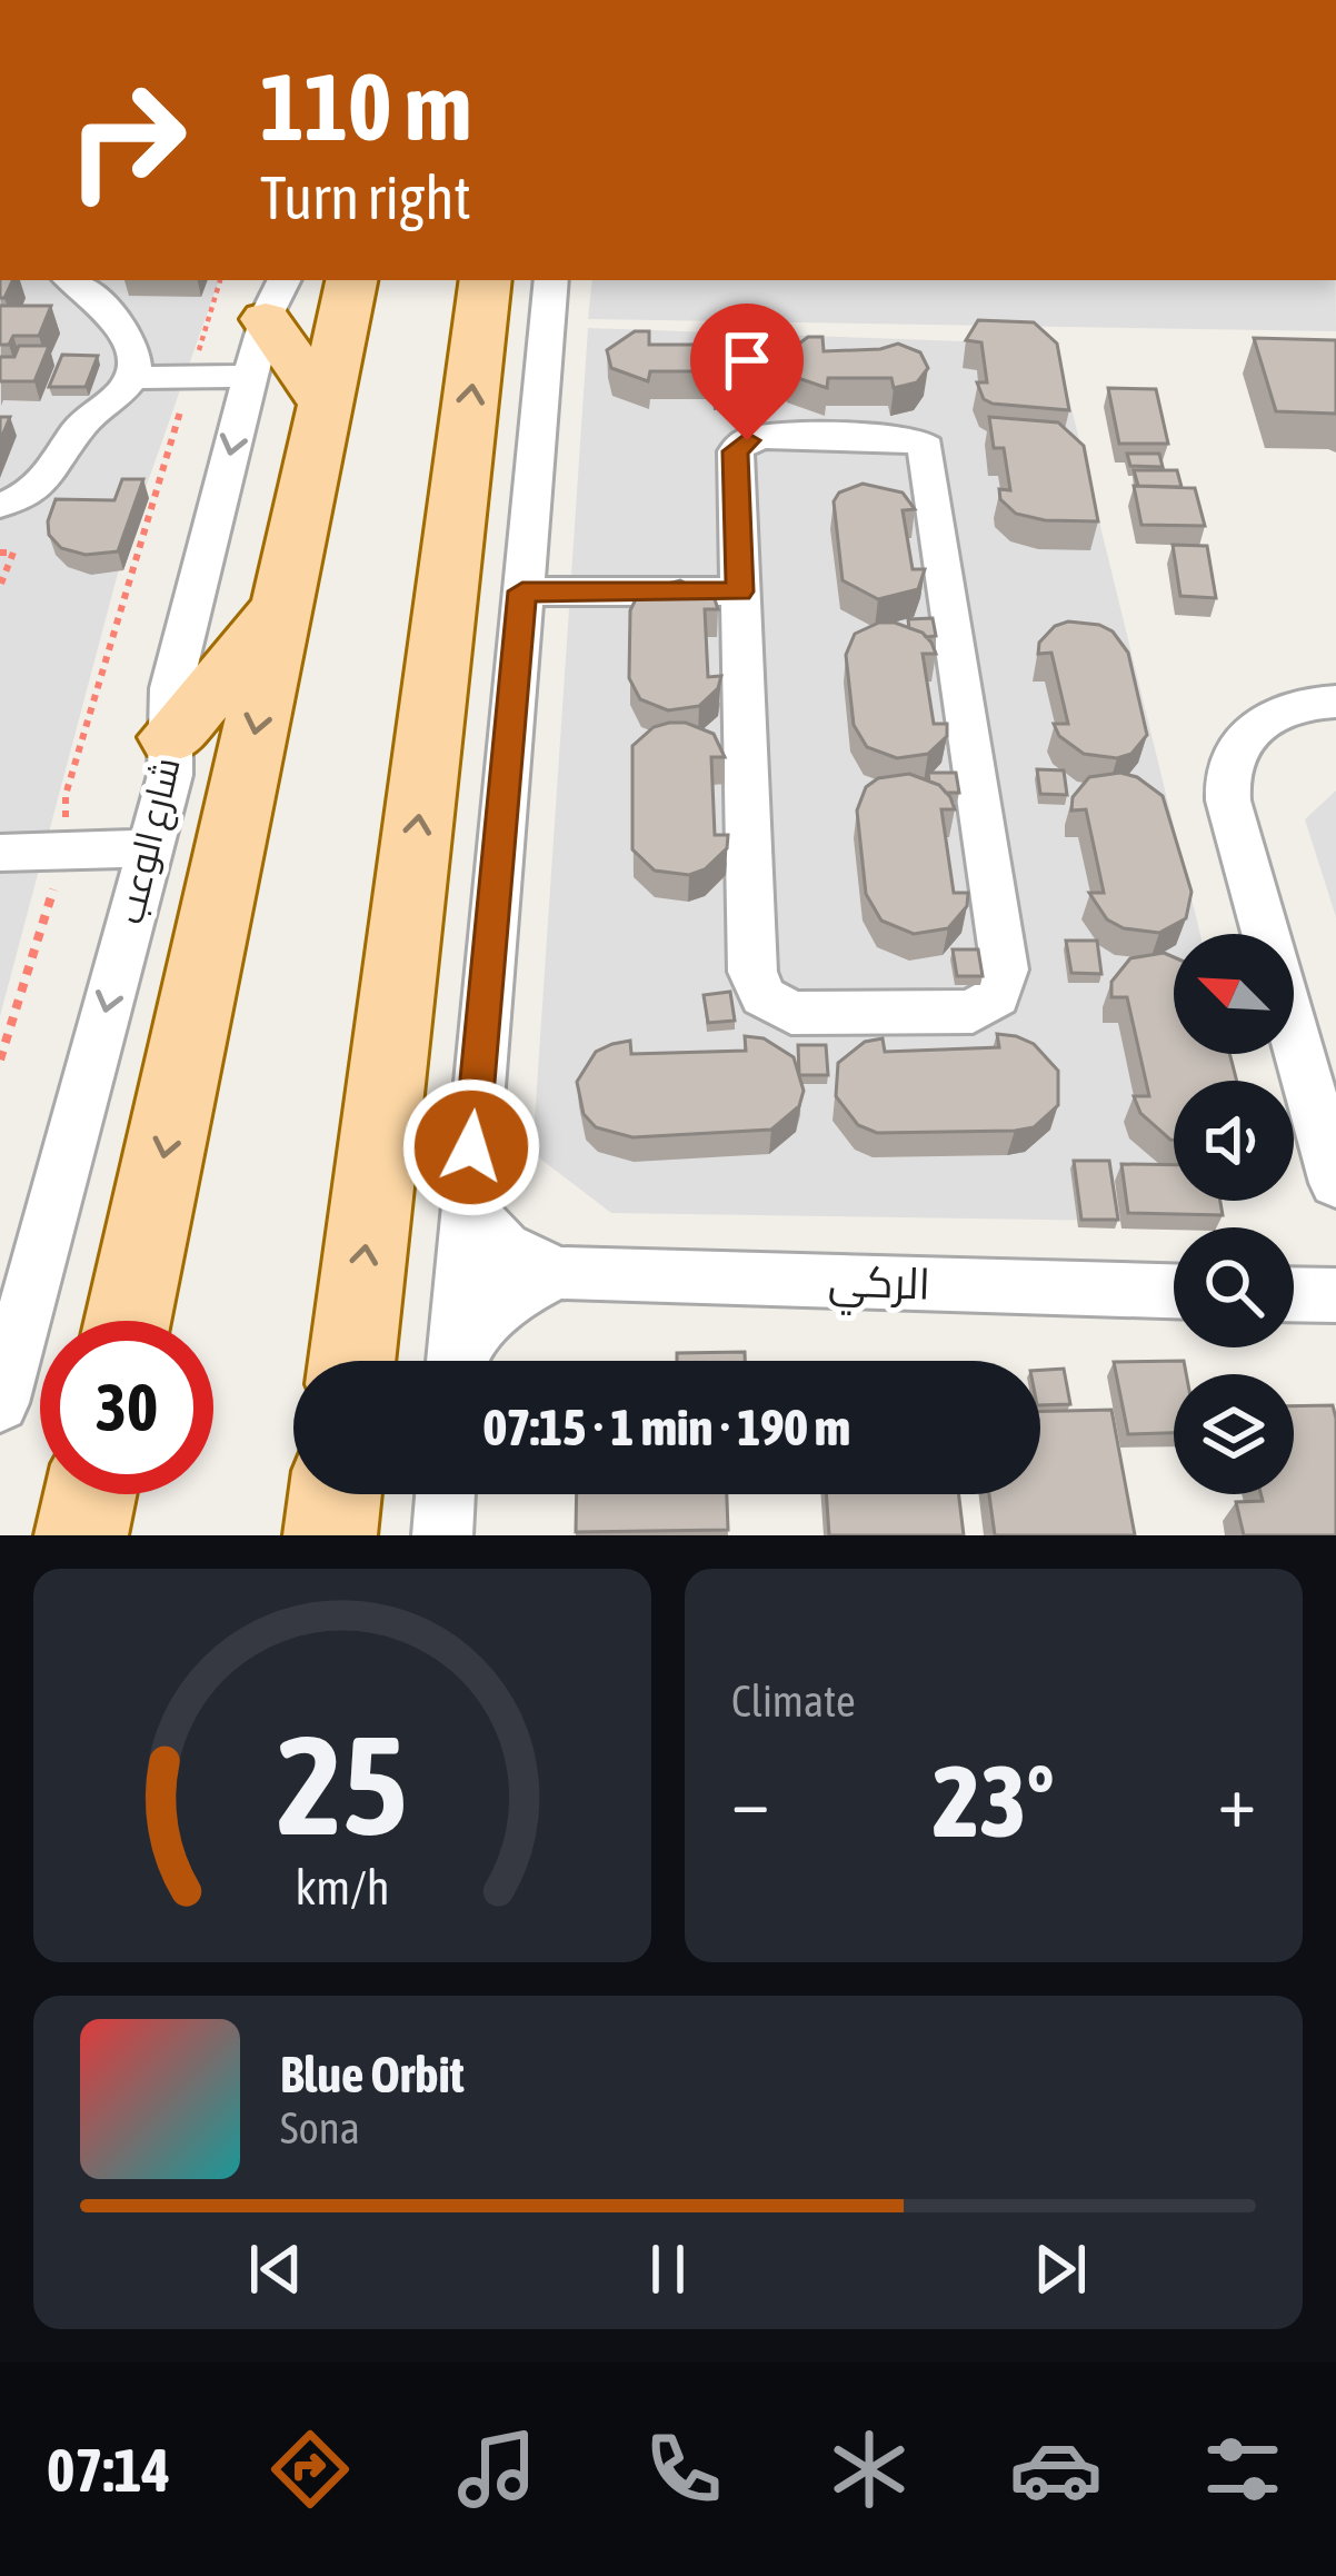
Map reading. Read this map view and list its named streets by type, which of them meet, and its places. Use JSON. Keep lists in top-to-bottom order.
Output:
{
  "streets": {
    "street": ["شارع الوعب", "الركي"]
  },
  "north": "top left",
  "page": {
    "turn": ["110 m", "Turn right"],
    "limit": "30",
    "trip": "07:15 · 1 min · 190 m",
    "tile": "Climate",
    "heat": ["−", "23°", "+"],
    "song": ["Blue Orbit", "Sona"],
    "tabs": "07:14",
    "gauge": ["25", "km/h"]
  }
}
